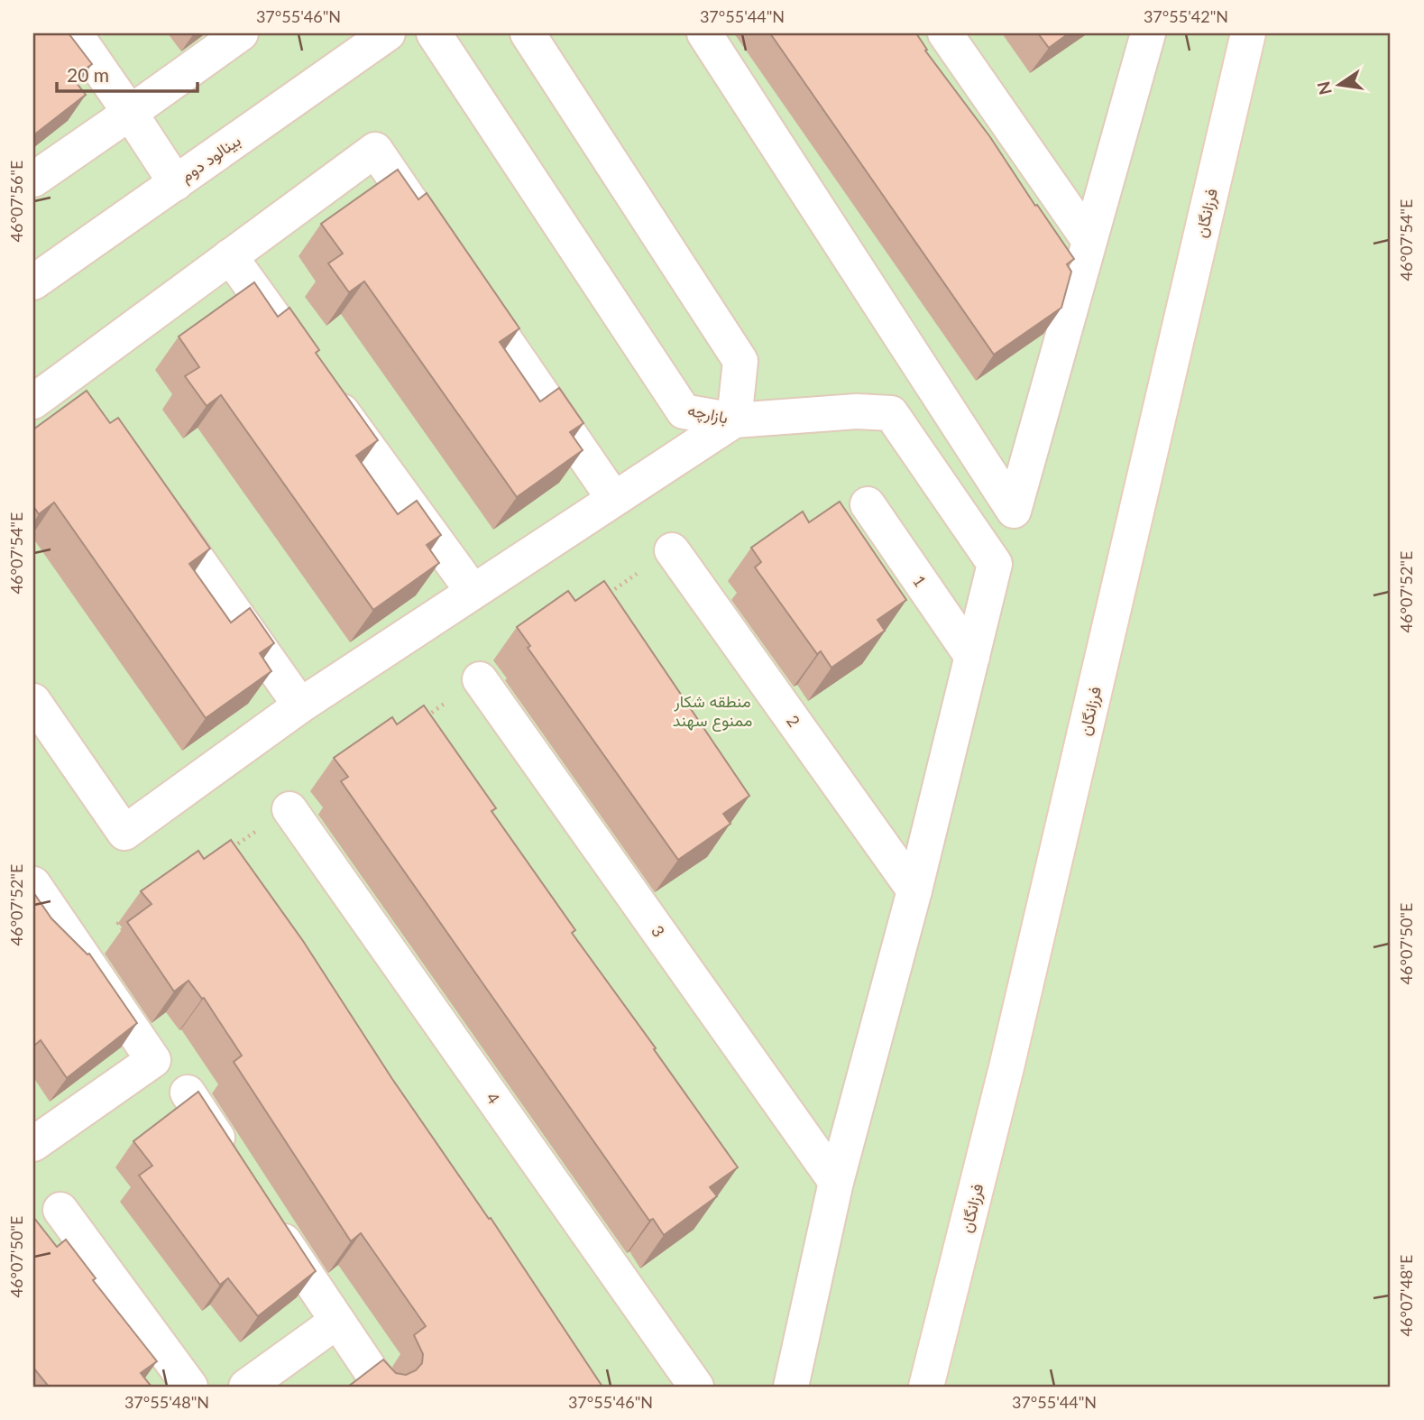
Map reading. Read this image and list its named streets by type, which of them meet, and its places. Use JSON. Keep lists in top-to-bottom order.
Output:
{
  "streets": {
    "street": [
      "بینالود دوم",
      "فرزانگان",
      "بازارچه",
      "1",
      "2",
      "3",
      "4"
    ]
  },
  "parks": ["منطقه شکار ممنوع سهند"],
  "scale_bar": "20 m",
  "north": "left",
  "coordinates": [
    "37°55'46\"N",
    "37°55'44\"N",
    "37°55'42\"N",
    "46°07'56\"E",
    "46°07'54\"E",
    "46°07'52\"E",
    "46°07'50\"E",
    "46°07'48\"E",
    "37°55'48\"N"
  ]
}
